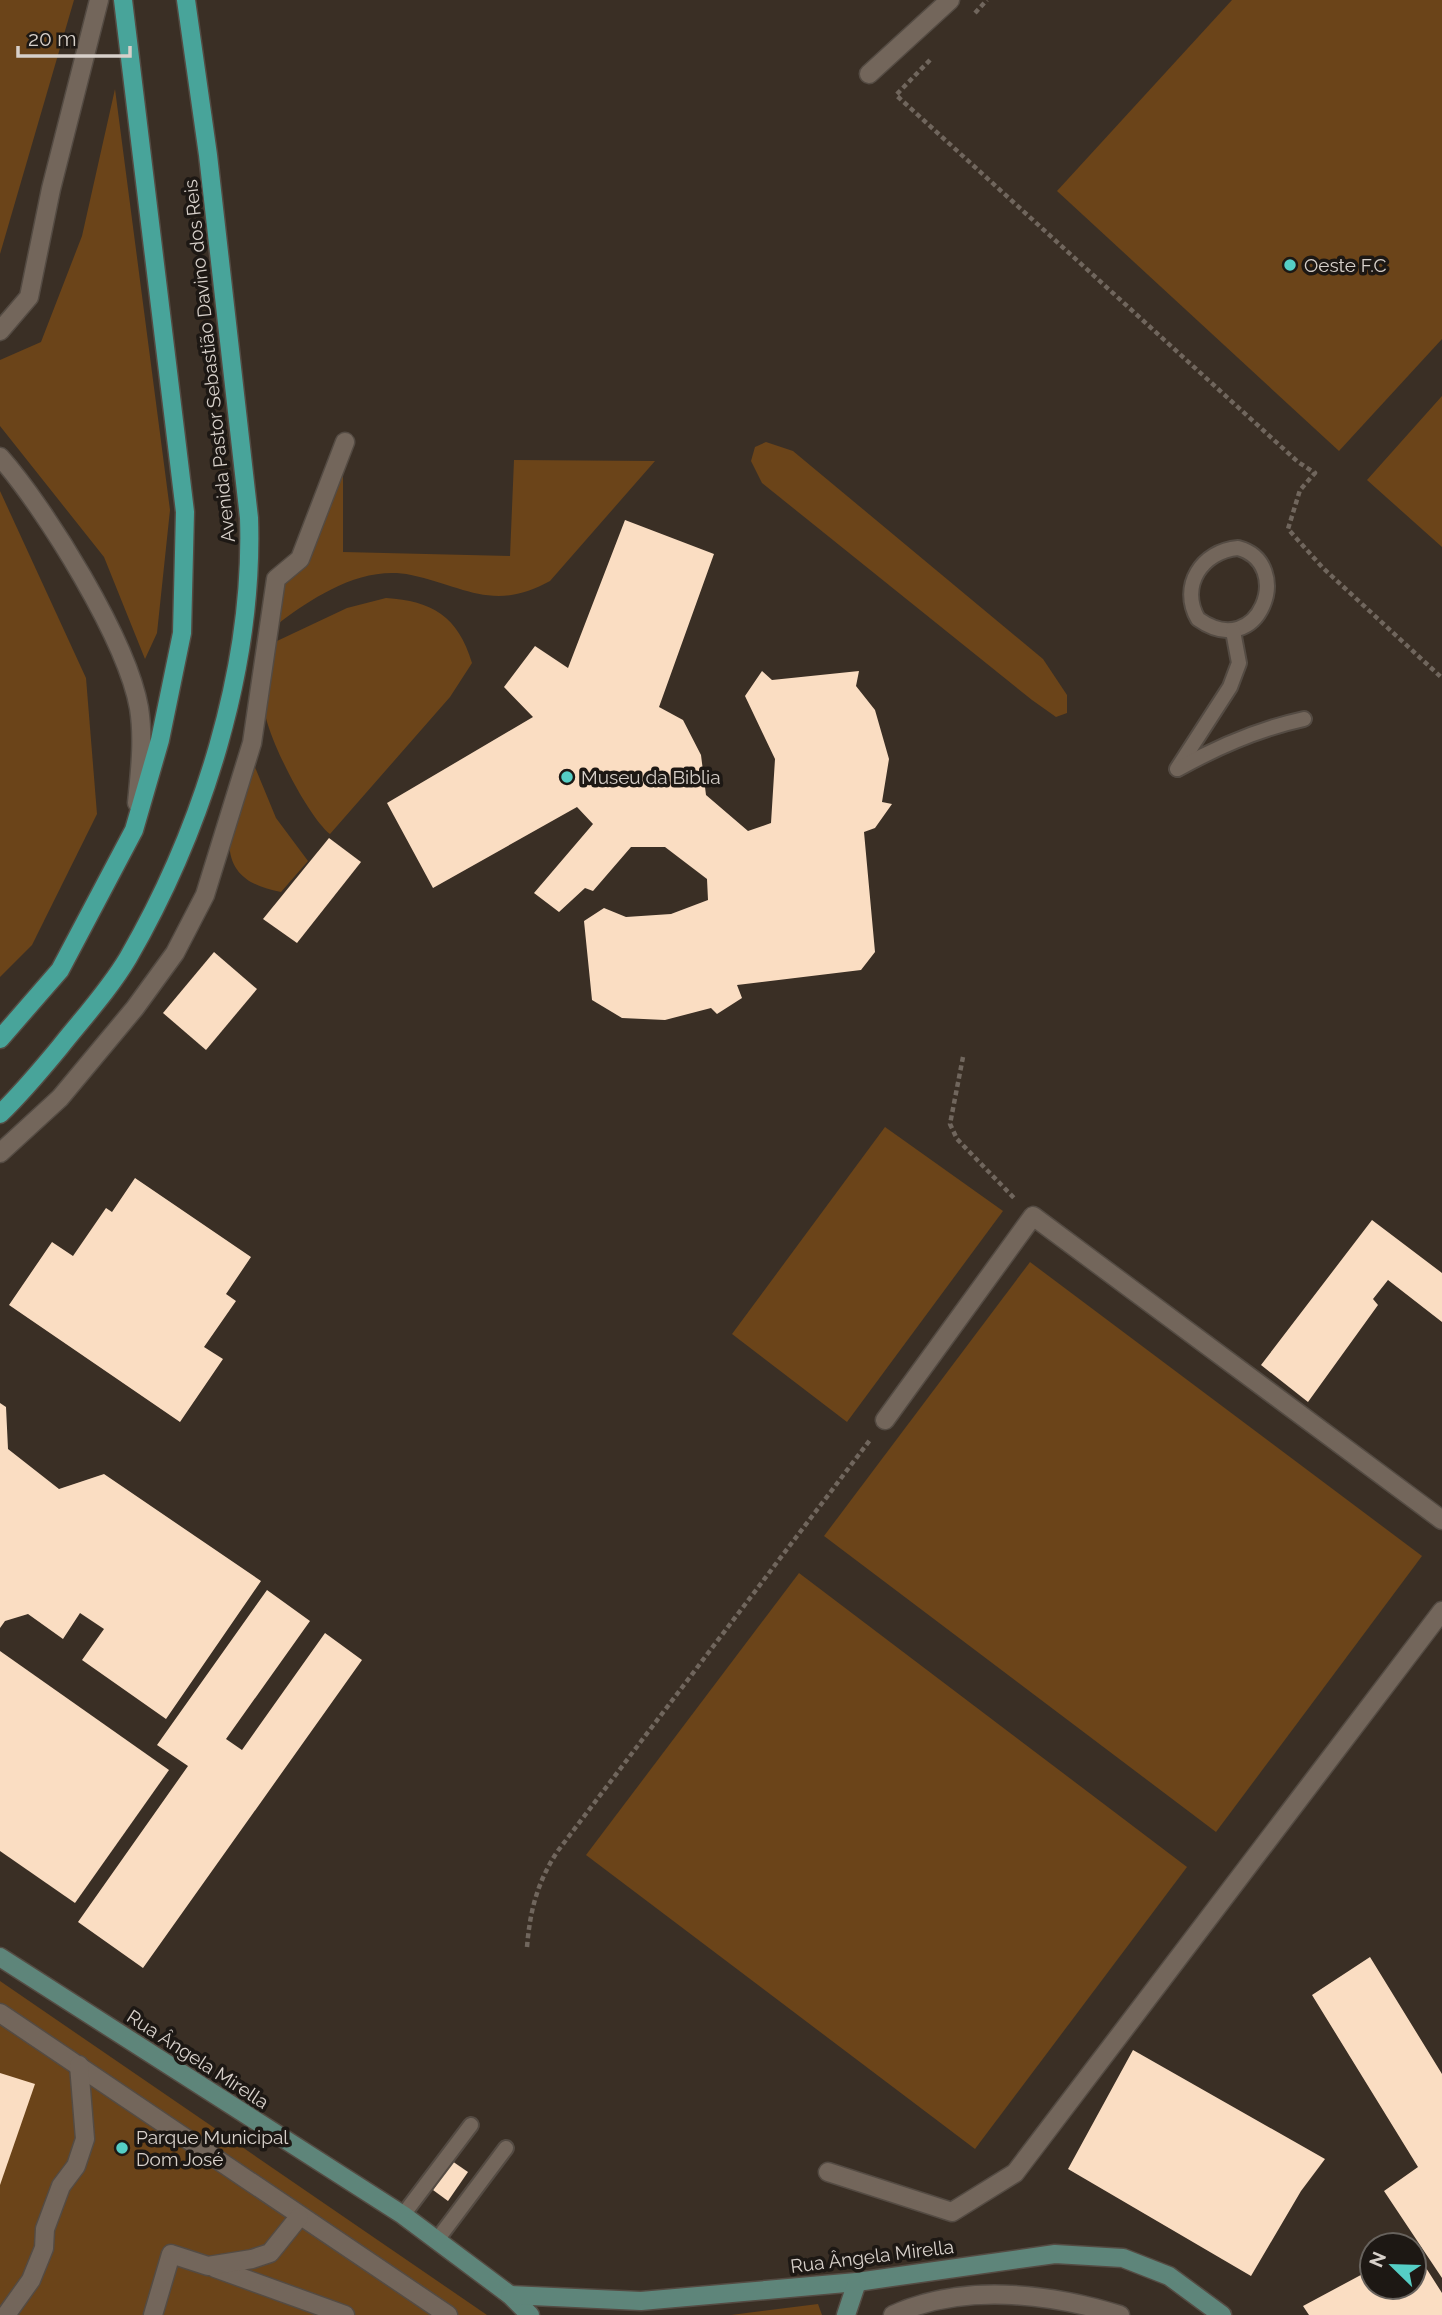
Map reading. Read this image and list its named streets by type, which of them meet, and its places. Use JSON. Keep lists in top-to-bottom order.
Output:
{
  "streets": {
    "main road": ["Avenida Pastor Sebastião Davino dos Reis"],
    "street": ["Rua Ângela Mirella"]
  },
  "places": ["Oeste F.C", "Museu da Biblia", "Parque Municipal Dom José"],
  "scale_bar": "20 m",
  "north": "top left"
}
